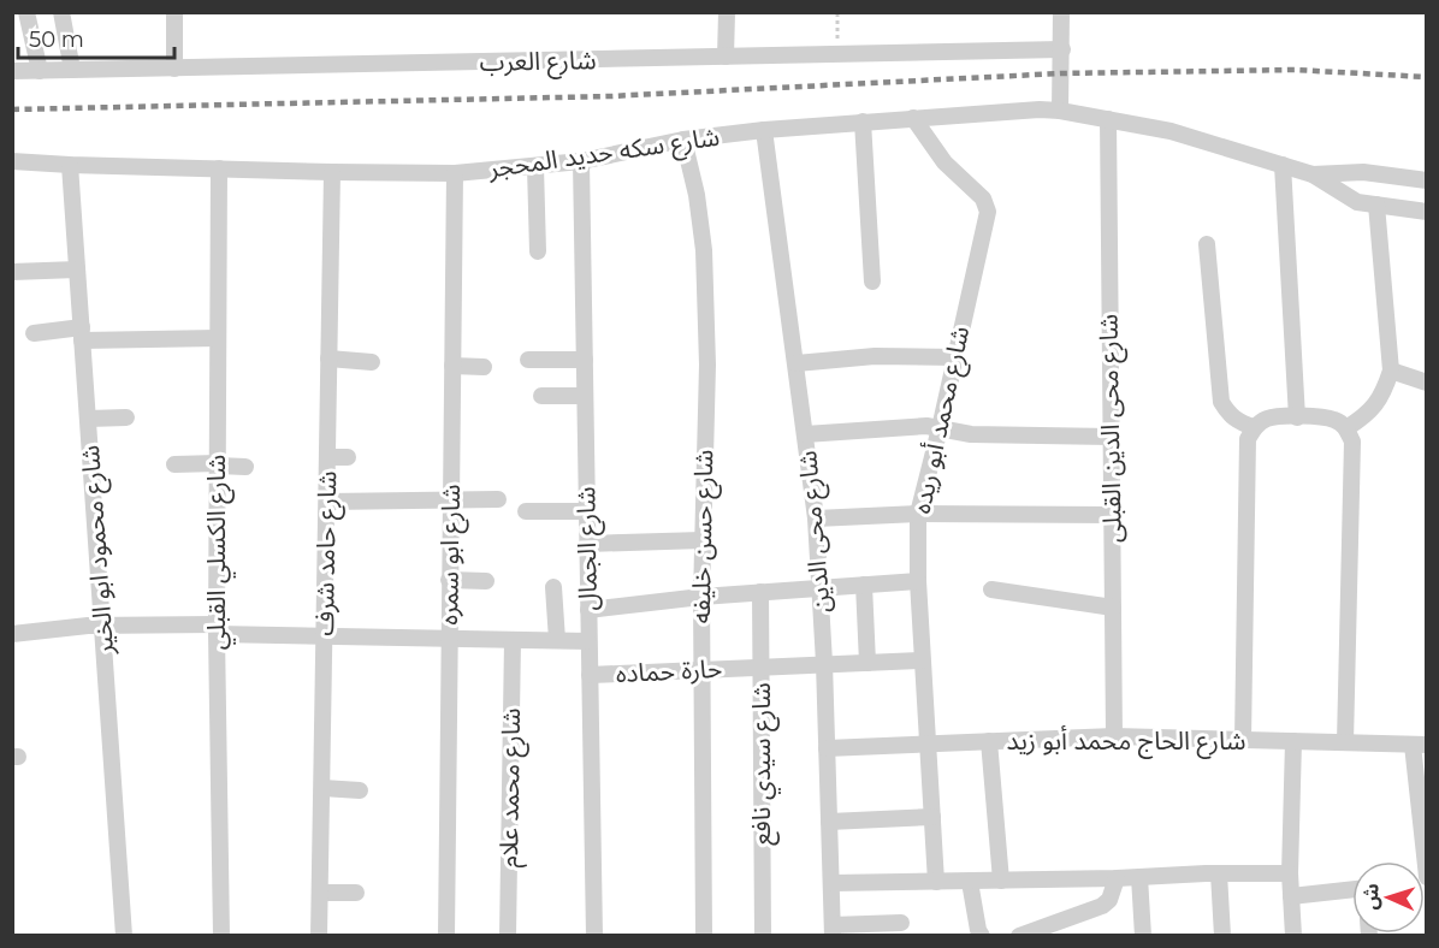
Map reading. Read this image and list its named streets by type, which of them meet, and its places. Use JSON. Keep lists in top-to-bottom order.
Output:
{
  "streets": {
    "street": [
      "شارع العرب",
      "شارع سكه حديد المحجر",
      "شارع محمد أبو ريده",
      "شارع محى الدين القبلى",
      "شارع محى الدين",
      "شارع حسن خليفه",
      "شارع الجمال",
      "شارع محمود ابو الخير",
      "شارع الكسلي القبلي",
      "شارع حامد شرف",
      "شارع ابو سمره",
      "حارة حماده",
      "شارع الحاج محمد أبو زيد",
      "شارع سيدي نافع",
      "شارع محمد علام"
    ]
  },
  "crossings": [
    ["شارع سكه حديد المحجر", "شارع محمد أبو ريده"],
    ["شارع سكه حديد المحجر", "شارع محى الدين القبلى"],
    ["شارع سكه حديد المحجر", "شارع محى الدين"],
    ["شارع سكه حديد المحجر", "شارع حسن خليفه"],
    ["شارع سكه حديد المحجر", "شارع الجمال"],
    ["شارع سكه حديد المحجر", "شارع محمود ابو الخير"],
    ["شارع سكه حديد المحجر", "شارع الكسلي القبلي"],
    ["شارع سكه حديد المحجر", "شارع حامد شرف"],
    ["شارع سكه حديد المحجر", "شارع ابو سمره"],
    ["شارع محمد أبو ريده", "حارة حماده"],
    ["شارع محمد أبو ريده", "شارع الحاج محمد أبو زيد"],
    ["شارع محى الدين القبلى", "شارع الحاج محمد أبو زيد"],
    ["شارع محى الدين", "حارة حماده"],
    ["شارع محى الدين", "شارع الحاج محمد أبو زيد"],
    ["شارع حسن خليفه", "حارة حماده"],
    ["شارع الجمال", "حارة حماده"],
    ["حارة حماده", "شارع سيدي نافع"]
  ],
  "scale_bar": "50 m",
  "north": "left"
}
